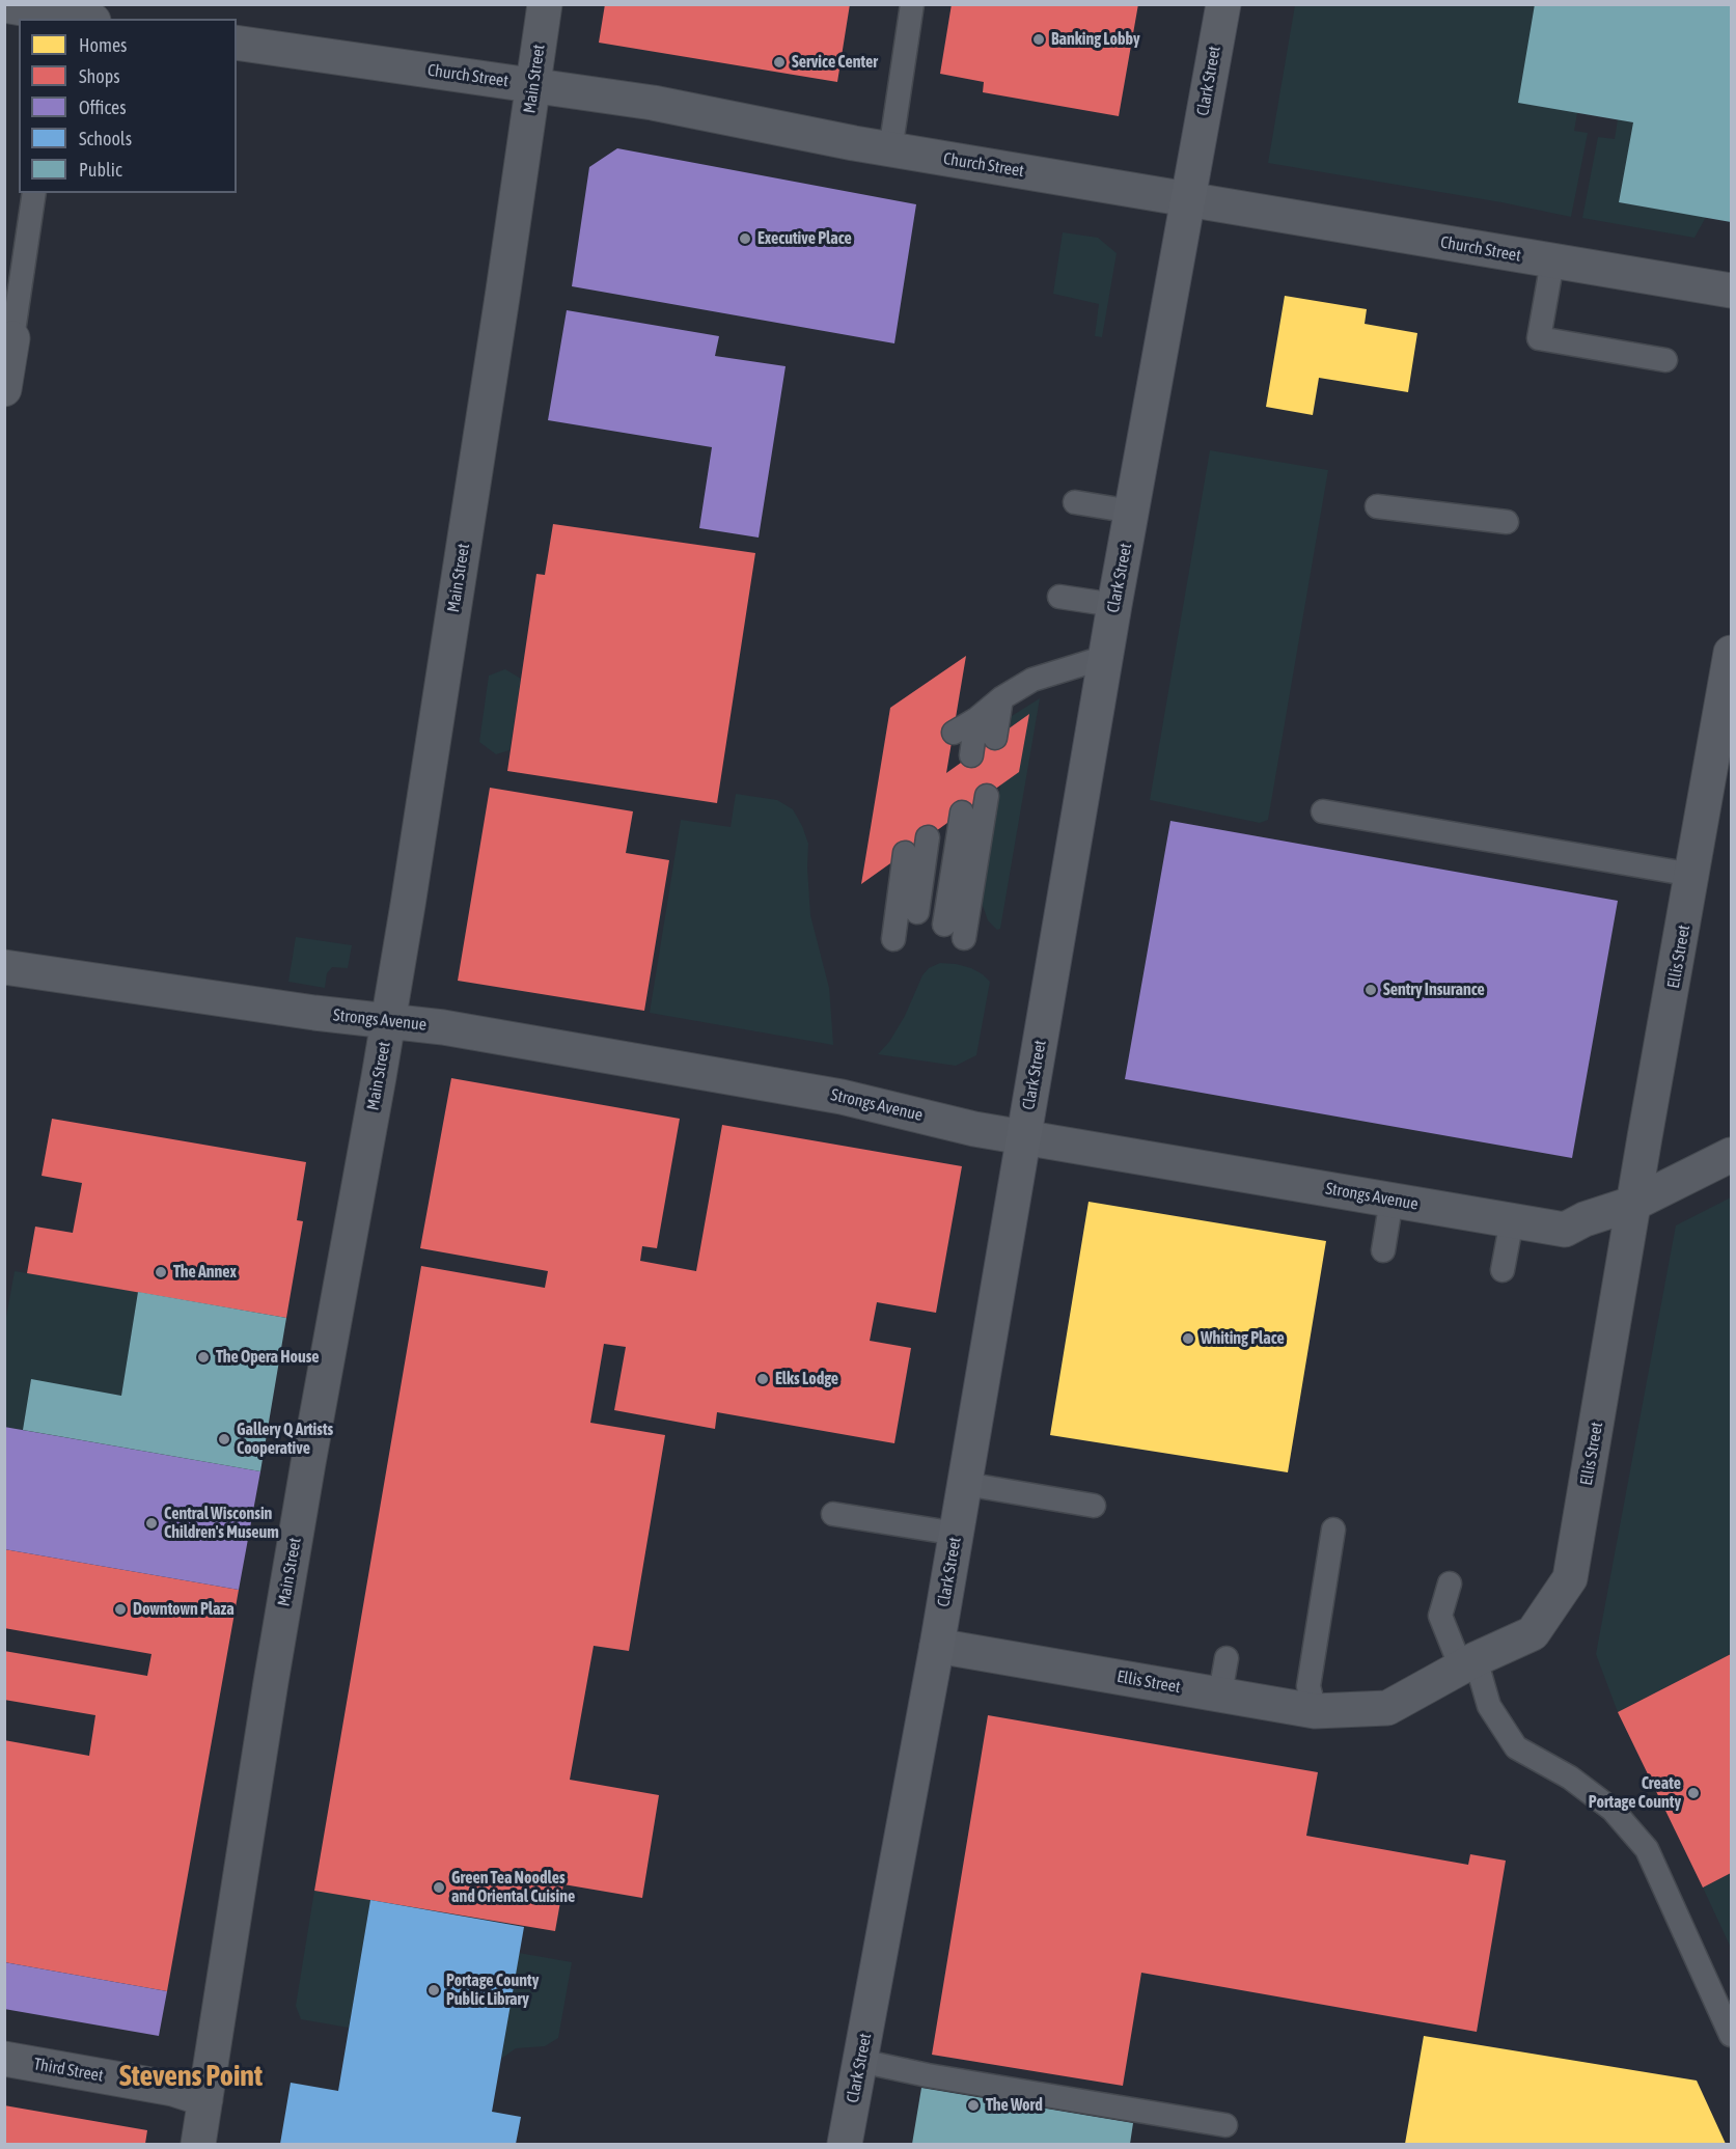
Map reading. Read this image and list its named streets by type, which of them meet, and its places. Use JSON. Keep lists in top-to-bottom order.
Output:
{
  "streets": {
    "main road": ["Clark Street"],
    "street": [
      "Church Street",
      "Main Street",
      "Ellis Street",
      "Strongs Avenue",
      "Third Street"
    ]
  },
  "crossings": [
    ["Church Street", "Main Street"],
    ["Church Street", "Clark Street"],
    ["Main Street", "Strongs Avenue"],
    ["Main Street", "Third Street"],
    ["Clark Street", "Ellis Street"],
    ["Clark Street", "Strongs Avenue"],
    ["Ellis Street", "Strongs Avenue"]
  ],
  "districts": ["Stevens Point"],
  "places": [
    "Banking Lobby",
    "Service Center",
    "Executive Place",
    "Sentry Insurance",
    "The Annex",
    "Whiting Place",
    "The Opera House",
    "Elks Lodge",
    "Gallery Q Artists Cooperative",
    "Central Wisconsin Children's Museum",
    "Downtown Plaza",
    "Create Portage County",
    "Green Tea Noodles and Oriental Cuisine",
    "Portage County Public Library",
    "The Word"
  ],
  "legend": [
    "Homes",
    "Shops",
    "Offices",
    "Schools",
    "Public"
  ]
}
